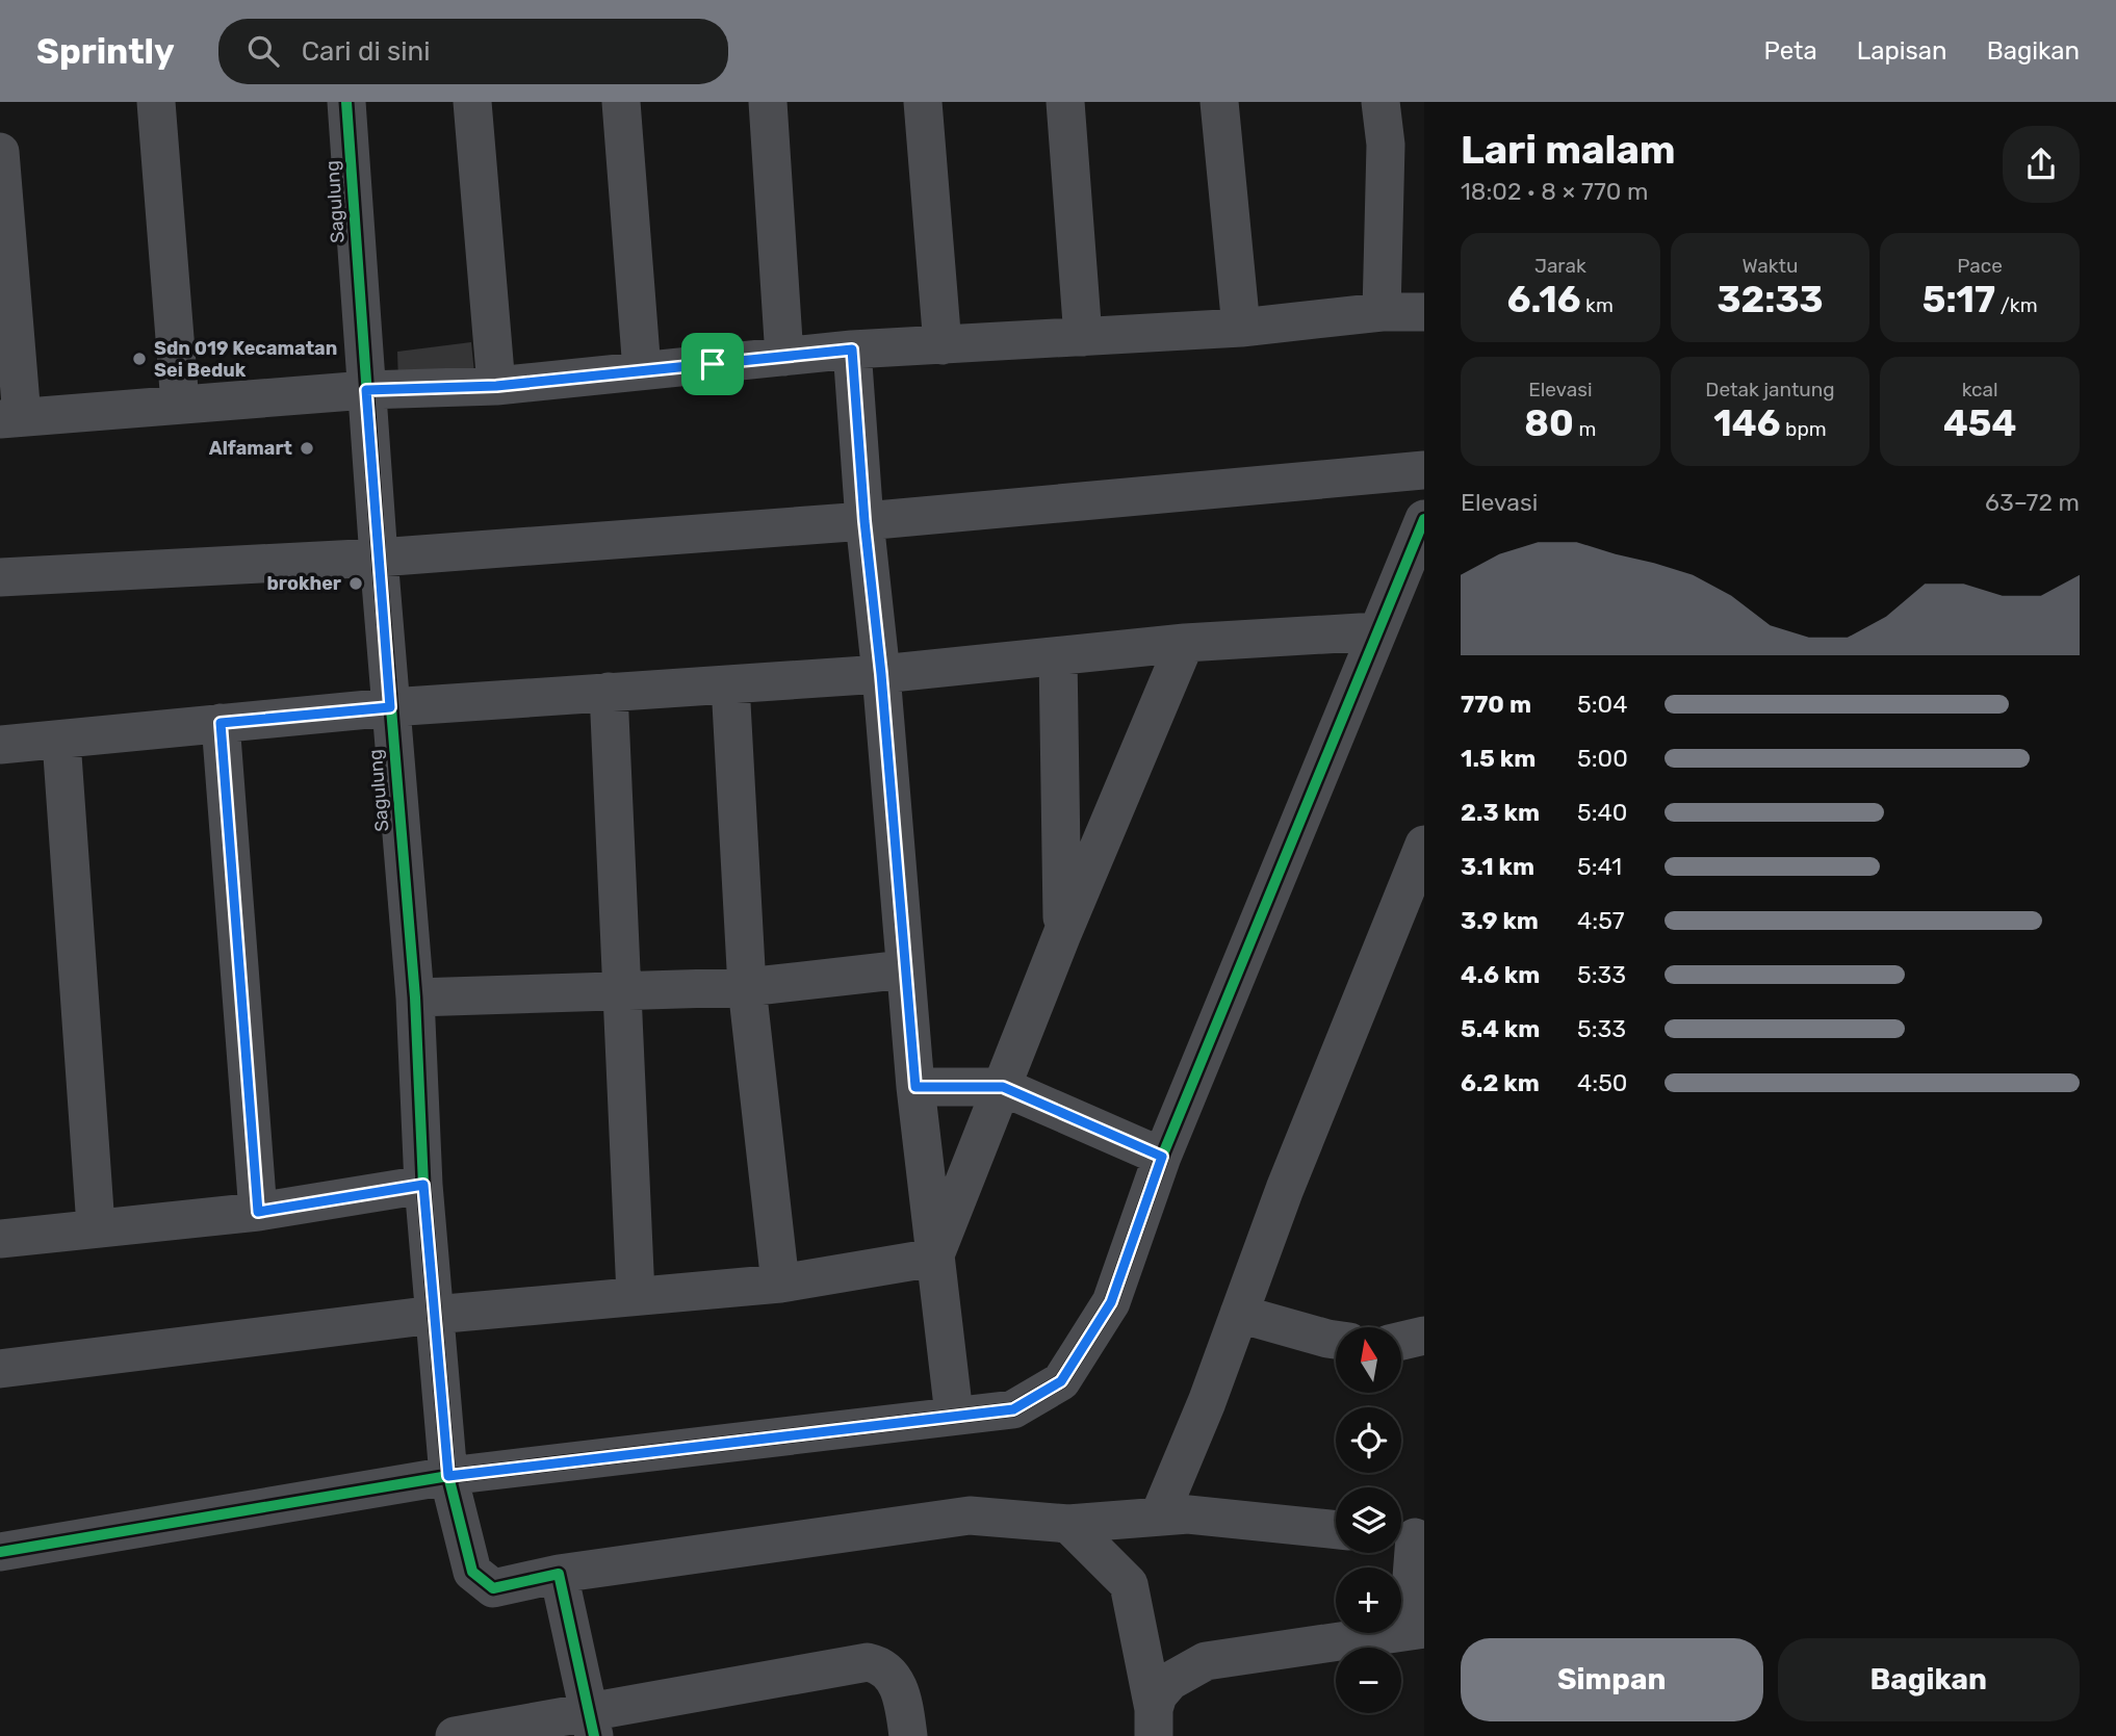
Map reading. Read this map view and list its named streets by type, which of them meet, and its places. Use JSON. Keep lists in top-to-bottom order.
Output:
{
  "streets": {
    "street": ["Sagulung"]
  },
  "places": ["Sdn 019 Kecamatan Sei Beduk", "Alfamart", "brokher"],
  "north": "top",
  "page": {
    "header": "Sprintly",
    "search": "Cari di sini",
    "nav": ["Peta", "Lapisan", "Bagikan"],
    "heading": ["Lari malam", "18:02 · 8 × 770 m"],
    "stats": [
      ["Jarak", "6.16 km"],
      ["Waktu", "32:33"],
      ["Pace", "5:17 /km"],
      ["Elevasi", "80 m"],
      ["Detak jantung", "146 bpm"],
      ["kcal", "454"]
    ],
    "chart": ["Elevasi", "63–72 m"],
    "list": [
      {
        "name": "770 m",
        "note": "5:04"
      },
      {
        "name": "1.5 km",
        "note": "5:00"
      },
      {
        "name": "2.3 km",
        "note": "5:40"
      },
      {
        "name": "3.1 km",
        "note": "5:41"
      },
      {
        "name": "3.9 km",
        "note": "4:57"
      },
      {
        "name": "4.6 km",
        "note": "5:33"
      },
      {
        "name": "5.4 km",
        "note": "5:33"
      },
      {
        "name": "6.2 km",
        "note": "4:50"
      }
    ],
    "map_buttons": ["+", "−"],
    "buttons": ["Simpan", "Bagikan"]
  }
}
